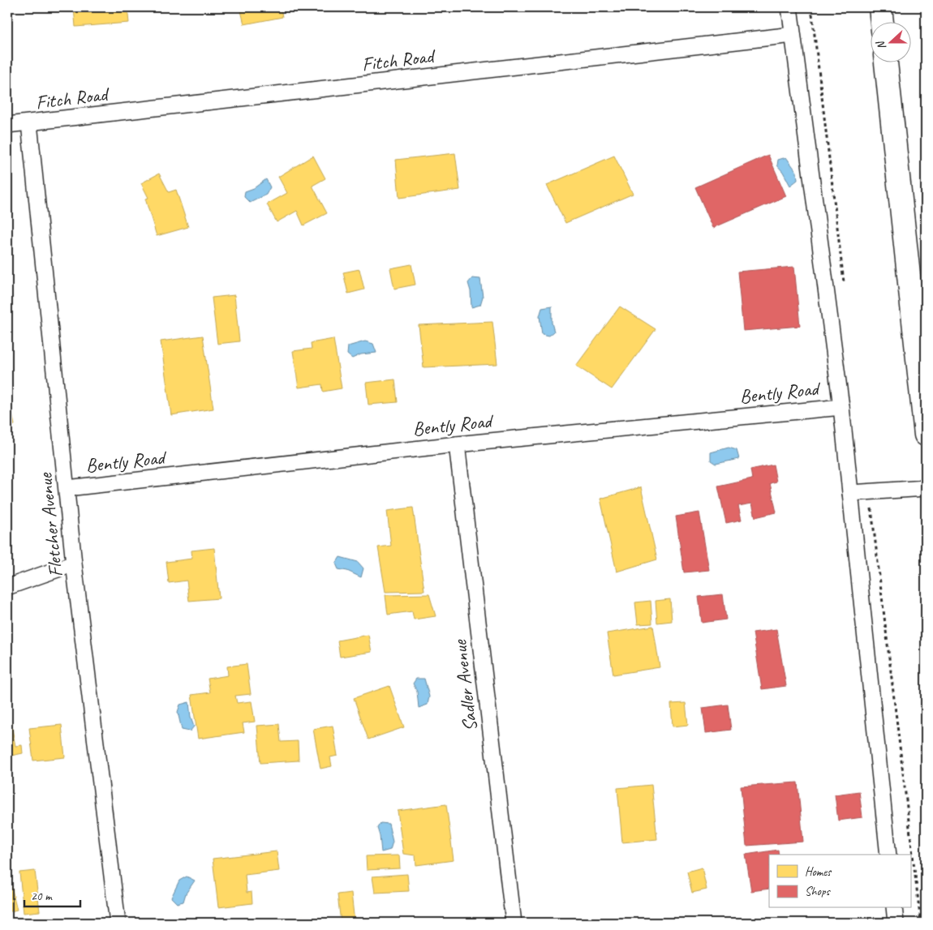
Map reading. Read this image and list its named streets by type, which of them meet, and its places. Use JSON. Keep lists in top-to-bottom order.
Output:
{
  "streets": {
    "street": [
      "Fitch Road",
      "Bently Road",
      "Fletcher Avenue",
      "Sadler Avenue"
    ]
  },
  "crossings": [
    ["Fitch Road", "Fletcher Avenue"],
    ["Bently Road", "Fletcher Avenue"],
    ["Bently Road", "Sadler Avenue"]
  ],
  "legend": ["Homes", "Shops"],
  "scale_bar": "20 m",
  "north": "left"
}
